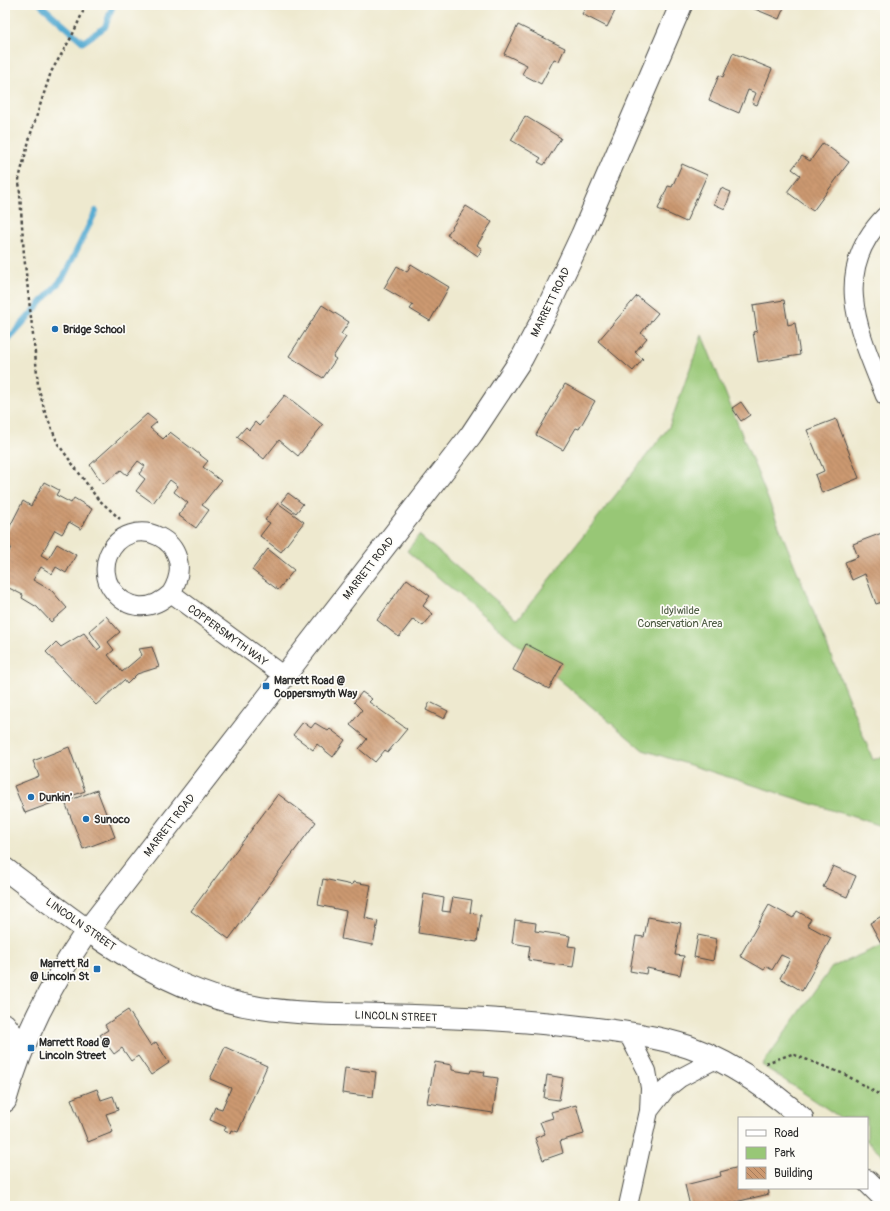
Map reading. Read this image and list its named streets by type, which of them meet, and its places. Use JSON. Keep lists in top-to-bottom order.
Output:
{
  "streets": {
    "main road": ["MARRETT ROAD", "LINCOLN STREET"],
    "street": ["COPPERSMYTH WAY"]
  },
  "crossings": [
    ["MARRETT ROAD", "COPPERSMYTH WAY"],
    ["MARRETT ROAD", "LINCOLN STREET"]
  ],
  "parks": ["Idylwilde Conservation Area"],
  "places": {
    "other": ["Bridge School", "Dunkin'", "Sunoco"],
    "transit": ["Marrett Road @ Coppersmyth Way", "Marrett Rd @ Lincoln St", "Marrett Road @ Lincoln Street"]
  },
  "legend": ["Road", "Park", "Building"]
}
